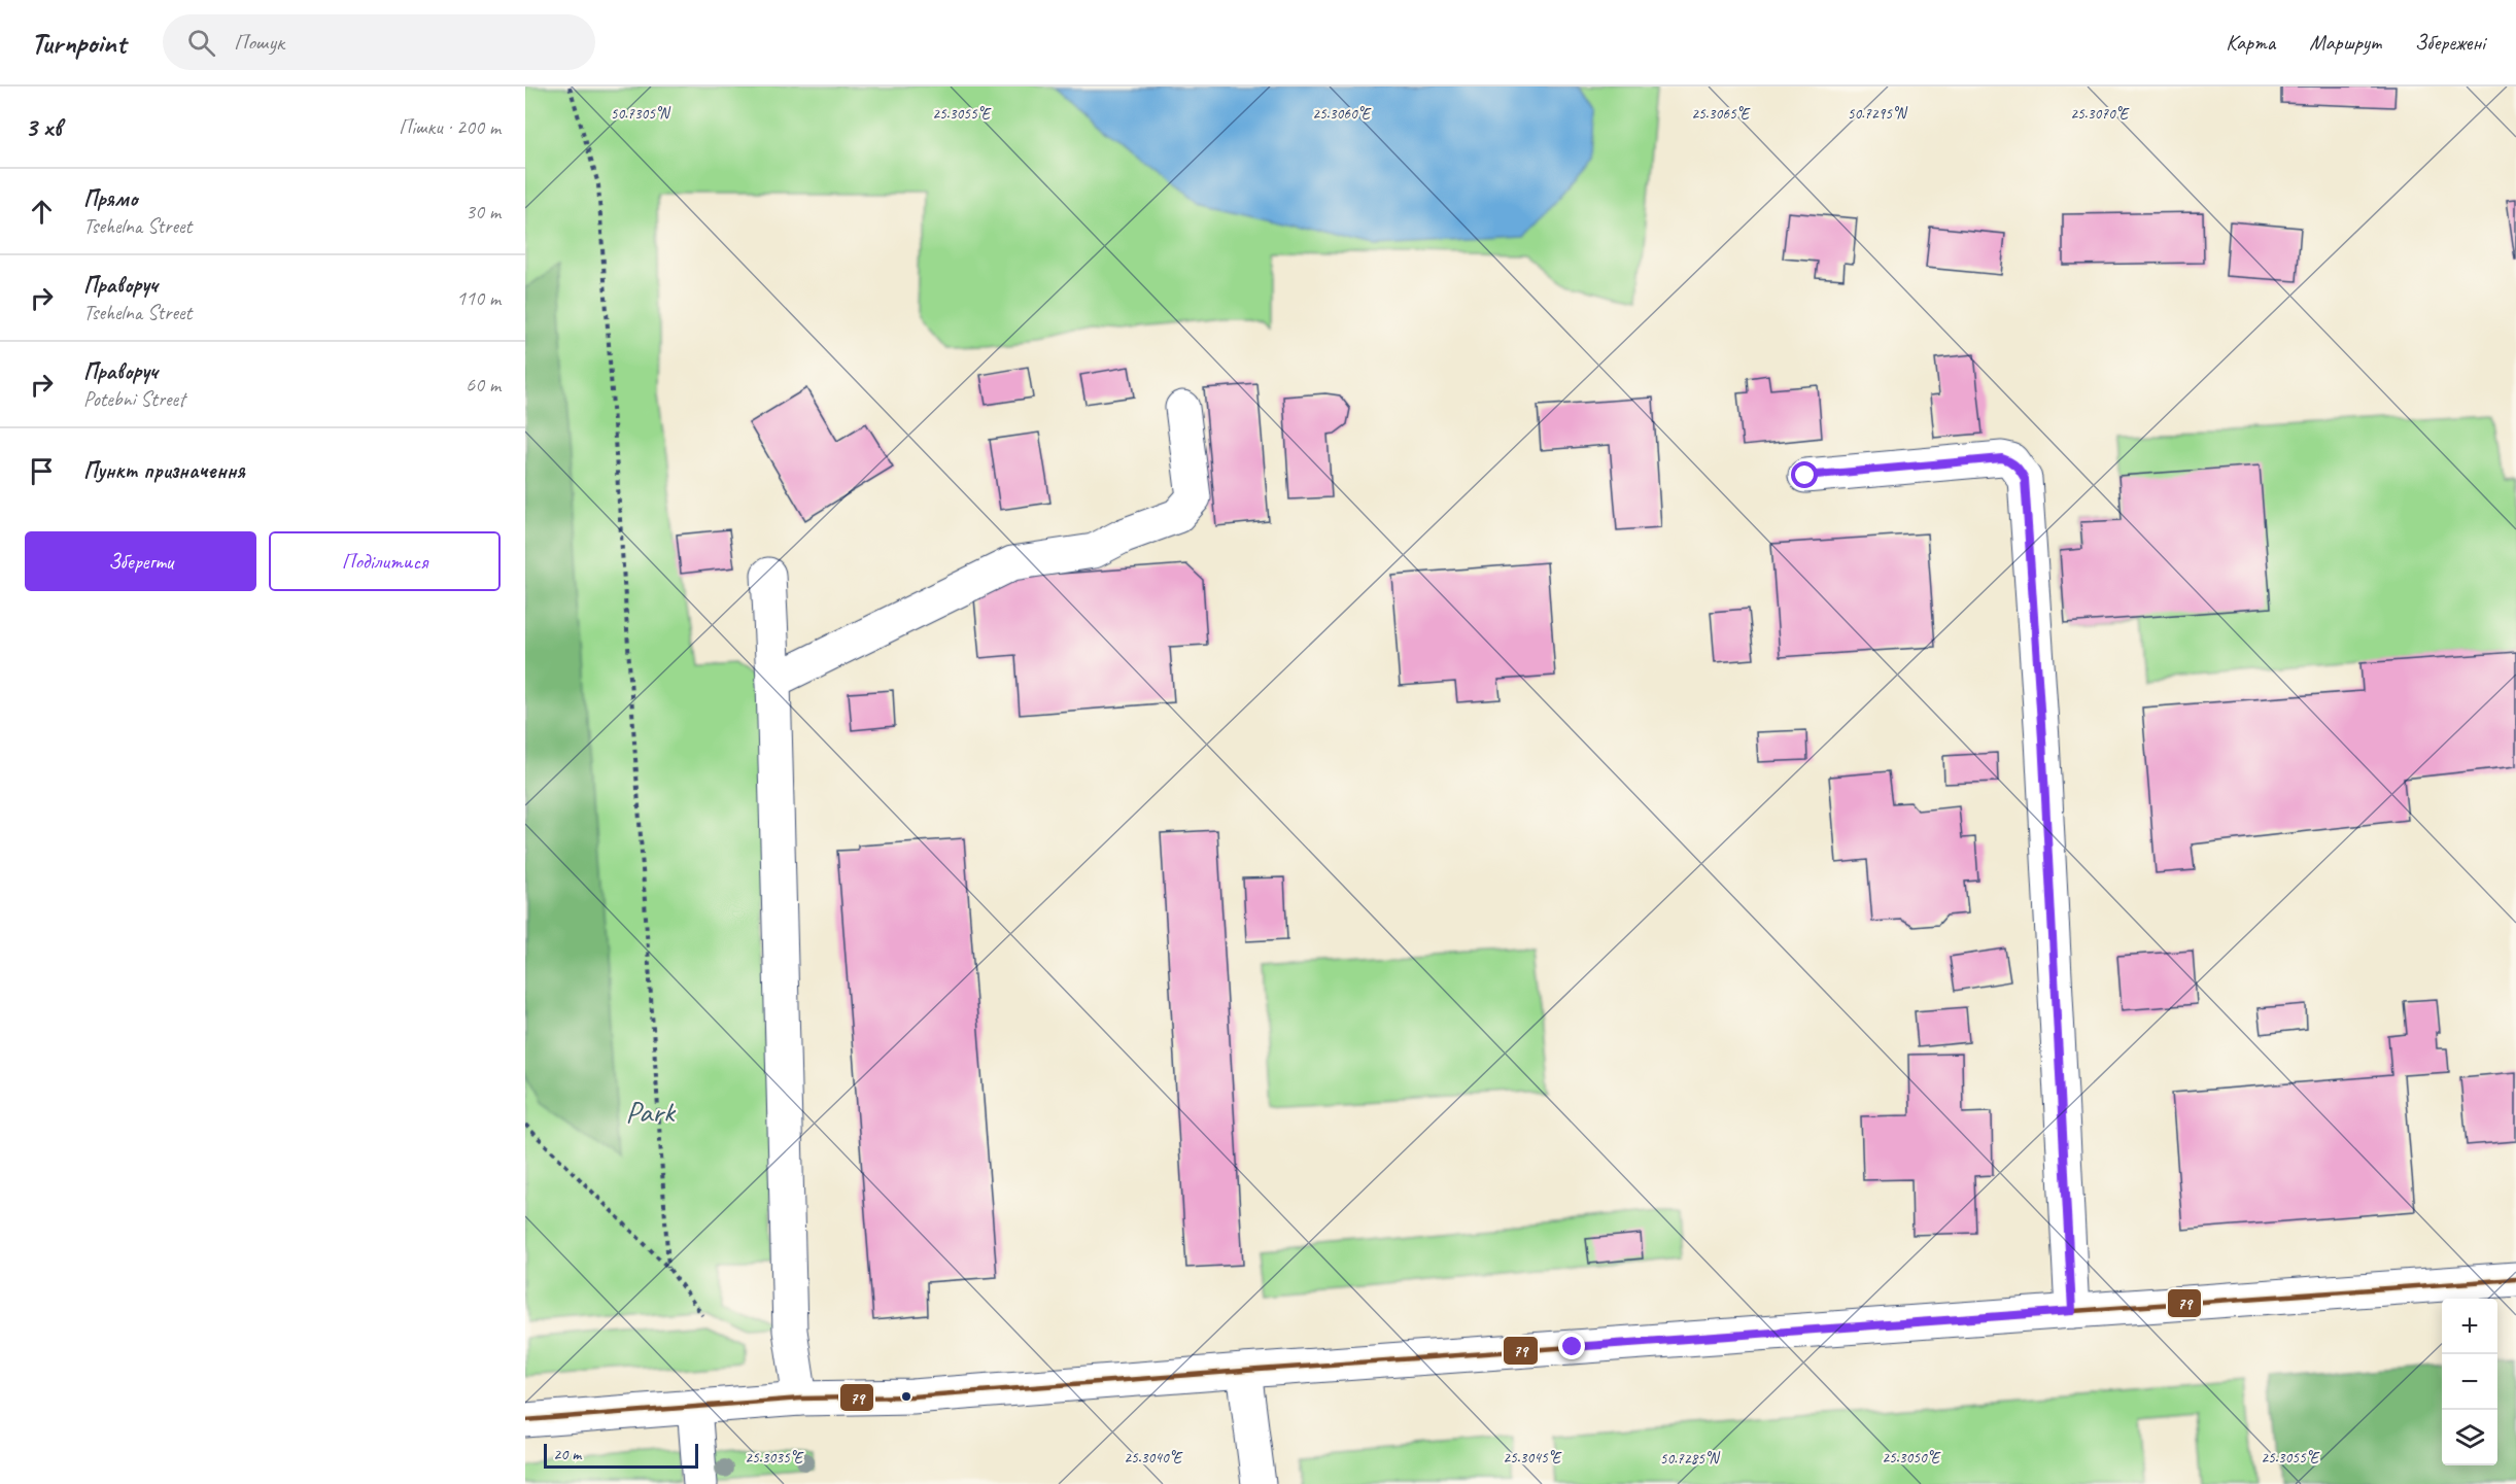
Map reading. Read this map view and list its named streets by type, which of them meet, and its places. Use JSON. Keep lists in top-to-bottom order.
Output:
{
  "parks": ["Park"],
  "lines": ["transit line 79"],
  "scale_bar": "20 m",
  "page": {
    "header": "Turnpoint",
    "search": "Пошук",
    "nav": ["Карта", "Маршрут", "Збережені"],
    "heading": ["3 хв", "Пішки · 200 m"],
    "list": [
      ["Прямо", "Tsehelna Street", "30 m"],
      ["Праворуч", "Tsehelna Street", "110 m"],
      ["Праворуч", "Potebni Street", "60 m"],
      "Пункт призначення"
    ],
    "buttons": ["Зберегти", "Поділитися"],
    "map_buttons": ["+", "−"],
    "scale": "20 m"
  },
  "coordinates": [
    "50.7305°N",
    "50.7295°N",
    "25.3055°E",
    "25.3060°E",
    "25.3065°E",
    "25.3070°E",
    "25.3035°E",
    "25.3040°E",
    "25.3045°E",
    "25.3050°E",
    "50.7285°N"
  ]
}
